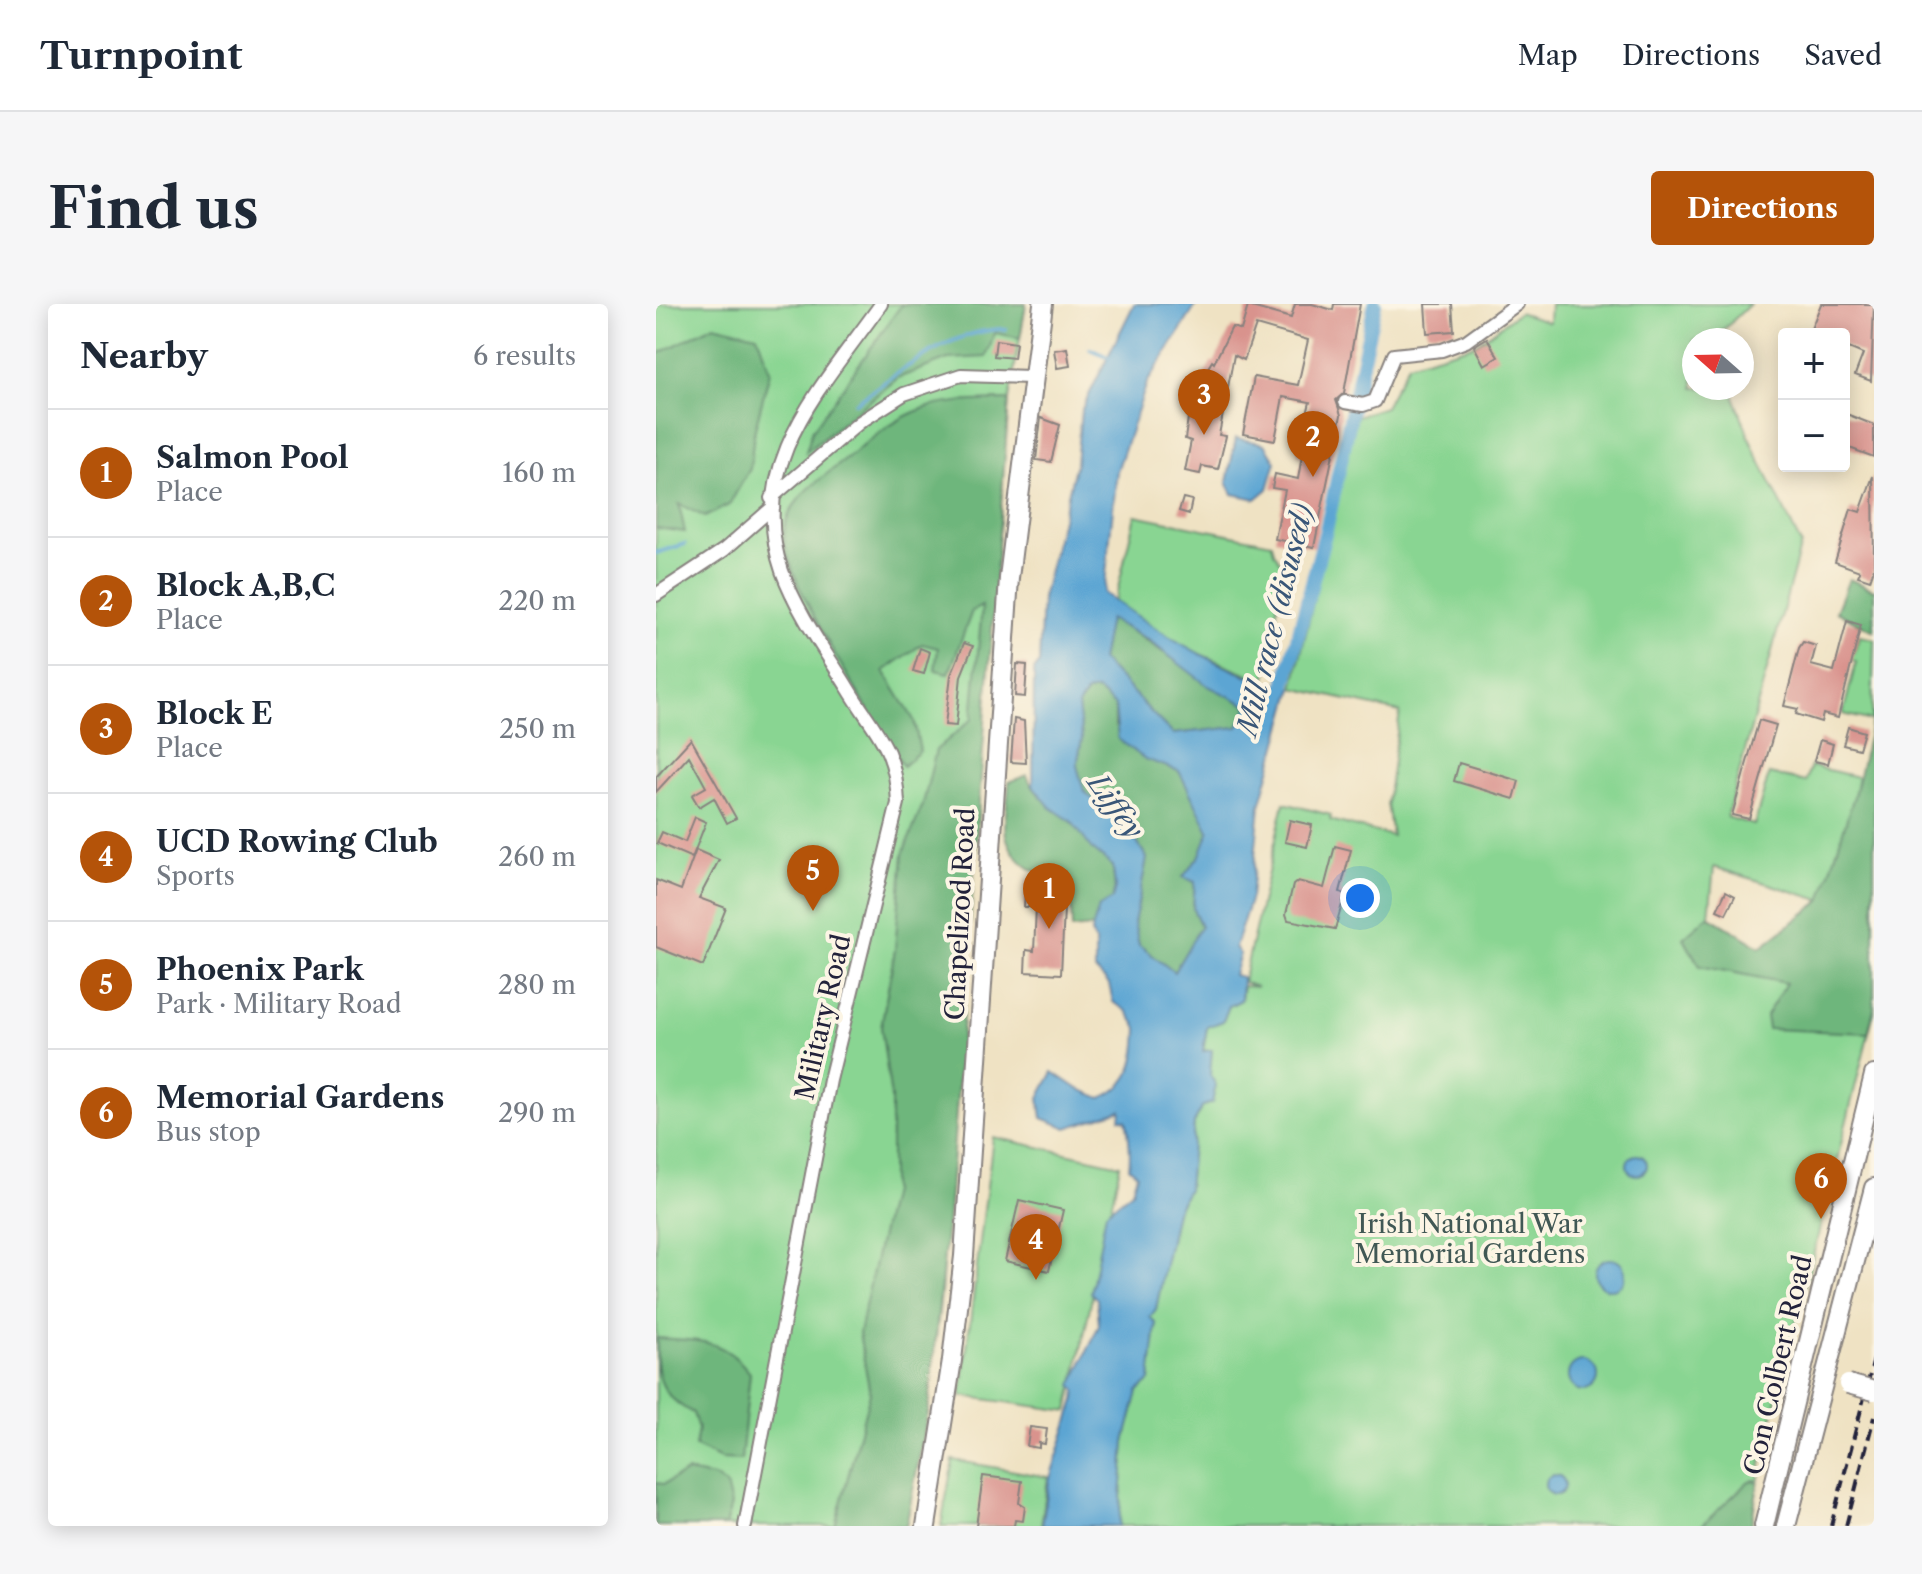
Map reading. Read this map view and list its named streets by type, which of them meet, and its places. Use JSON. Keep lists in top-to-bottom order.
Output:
{
  "streets": {
    "main road": ["Chapelizod Road", "Con Colbert Road"],
    "street": ["Military Road"]
  },
  "water": ["Mill race (disused)", "Liffey"],
  "parks": ["Irish National War Memorial Gardens"],
  "north": "left",
  "page": {
    "header": "Turnpoint",
    "nav": ["Map", "Directions", "Saved"],
    "buttons": "Directions",
    "title": "Find us",
    "heading": ["Nearby", "6 results"],
    "map_buttons": ["+", "−"],
    "pins": [
      "3",
      "2",
      "5",
      "1",
      "6",
      "4"
    ],
    "list": [
      {
        "mark": "1",
        "name": "Salmon Pool",
        "note": "Place",
        "value": "160 m"
      },
      {
        "mark": "2",
        "name": "Block A,B,C",
        "note": "Place",
        "value": "220 m"
      },
      {
        "mark": "3",
        "name": "Block E",
        "note": "Place",
        "value": "250 m"
      },
      {
        "mark": "4",
        "name": "UCD Rowing Club",
        "note": "Sports",
        "value": "260 m"
      },
      {
        "mark": "5",
        "name": "Phoenix Park",
        "note": "Park · Military Road",
        "value": "280 m"
      },
      {
        "mark": "6",
        "name": "Memorial Gardens",
        "note": "Bus stop",
        "value": "290 m"
      }
    ]
  }
}
